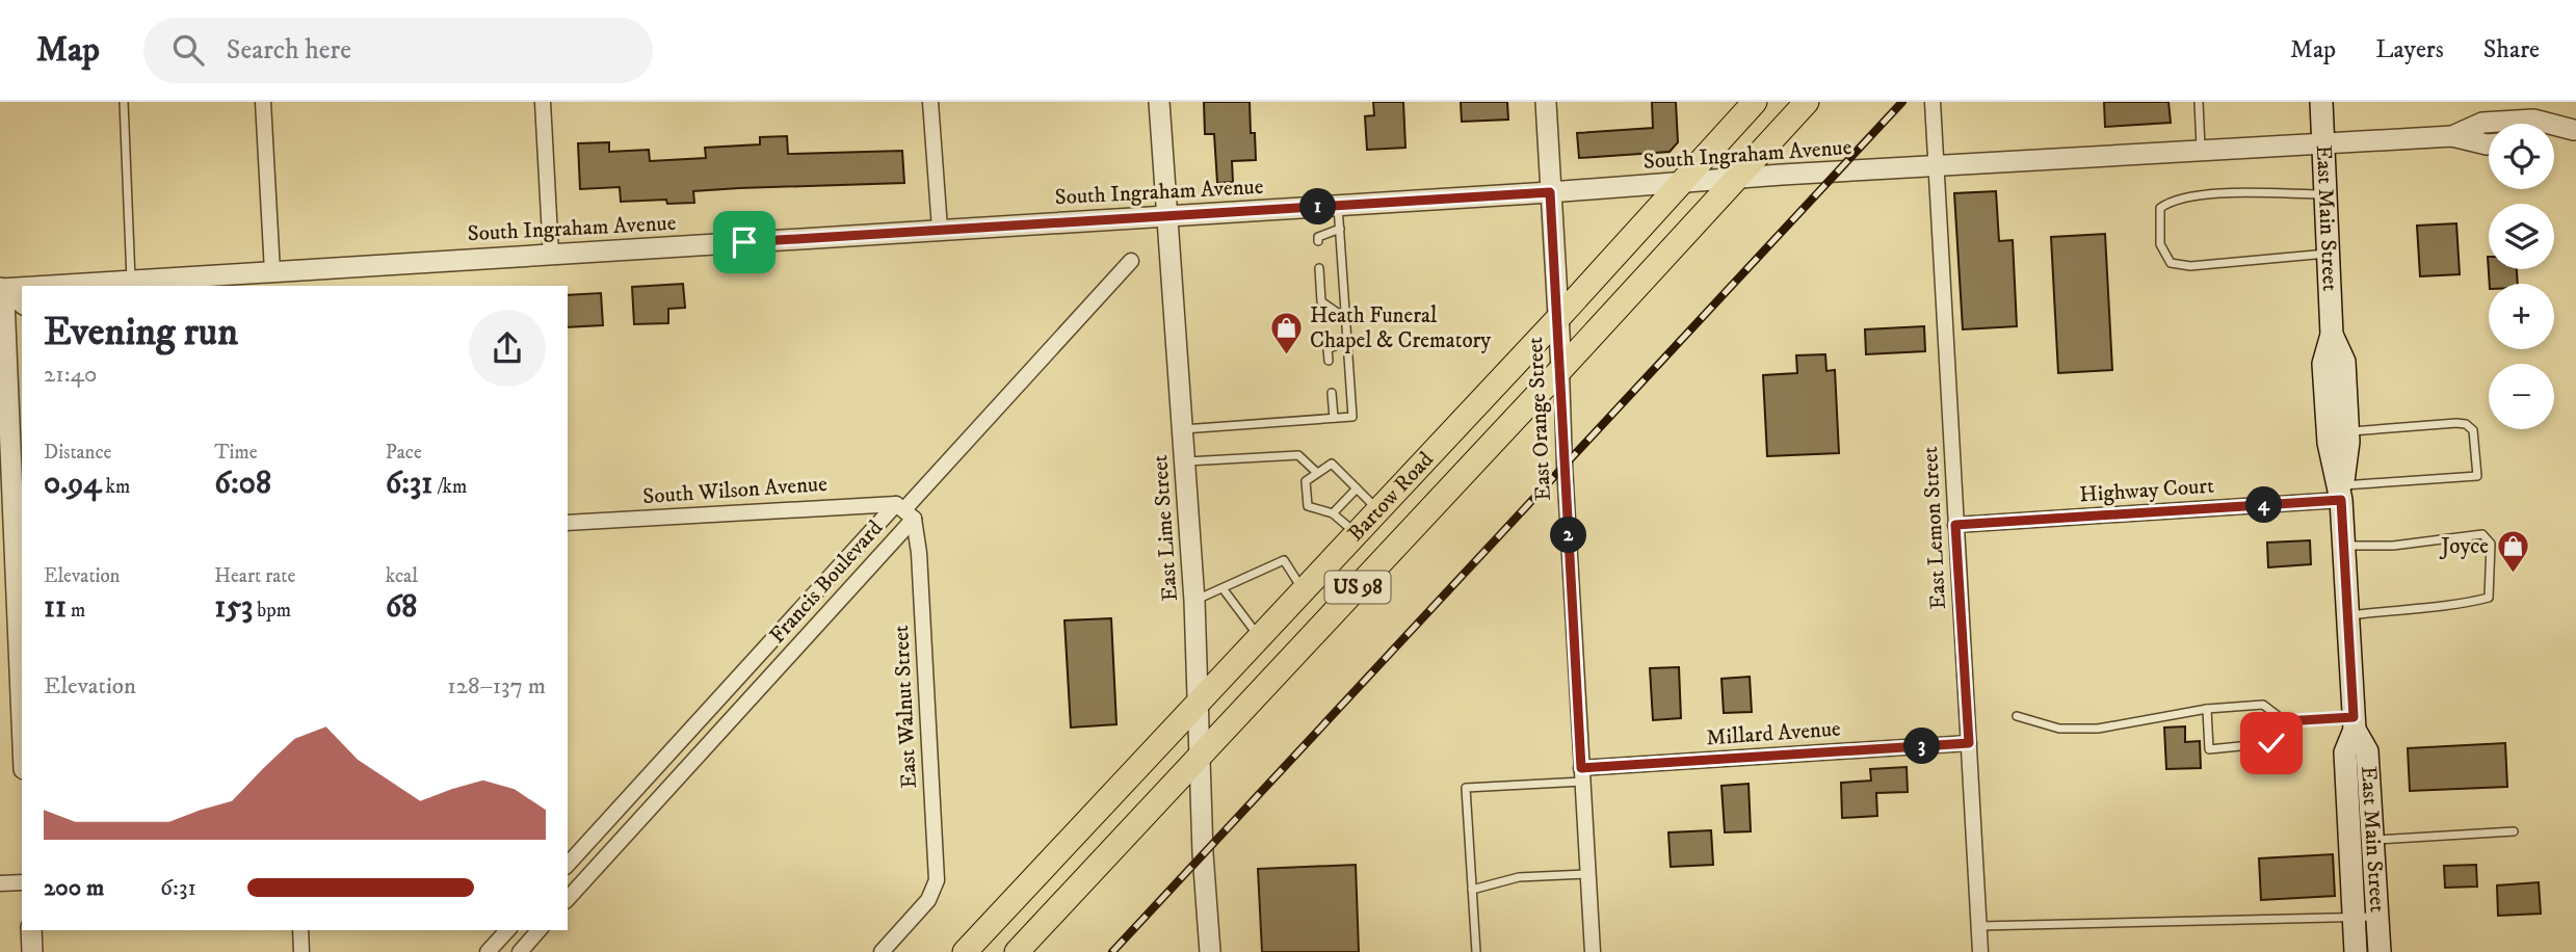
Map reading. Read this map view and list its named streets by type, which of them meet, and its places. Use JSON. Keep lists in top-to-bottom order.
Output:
{
  "streets": {
    "main road": ["East Main Street", "Bartow Road", "US 98"],
    "street": [
      "South Ingraham Avenue",
      "East Orange Street",
      "South Wilson Avenue",
      "Highway Court",
      "East Lime Street",
      "East Lemon Street",
      "Francis Boulevard",
      "East Walnut Street",
      "Millard Avenue"
    ]
  },
  "crossings": [
    ["South Ingraham Avenue", "East Main Street"],
    ["South Ingraham Avenue", "East Orange Street"],
    ["South Ingraham Avenue", "Bartow Road"],
    ["South Ingraham Avenue", "East Lime Street"],
    ["South Ingraham Avenue", "East Lemon Street"],
    ["East Main Street", "Highway Court"],
    ["East Orange Street", "Bartow Road"],
    ["East Orange Street", "Millard Avenue"],
    ["South Wilson Avenue", "Francis Boulevard"],
    ["South Wilson Avenue", "East Walnut Street"],
    ["Highway Court", "East Lemon Street"],
    ["Bartow Road", "East Lime Street"],
    ["East Lemon Street", "Millard Avenue"],
    ["Francis Boulevard", "East Walnut Street"]
  ],
  "places": {
    "shop": ["Heath Funeral Chapel & Crematory", "Joyce"]
  },
  "page": {
    "header": "Map",
    "search": "Search here",
    "nav": ["Map", "Layers", "Share"],
    "map_buttons": ["+", "−"],
    "pins": [
      "1",
      "4",
      "2",
      "3"
    ],
    "heading": ["Evening run", "21:40"],
    "stats": [
      ["Distance", "0.94 km"],
      ["Time", "6:08"],
      ["Pace", "6:31 /km"],
      ["Elevation", "11 m"],
      ["Heart rate", "153 bpm"],
      ["kcal", "68"]
    ],
    "chart": ["Elevation", "128–137 m"],
    "list": [
      {
        "name": "200 m",
        "note": "6:31"
      }
    ]
  }
}
